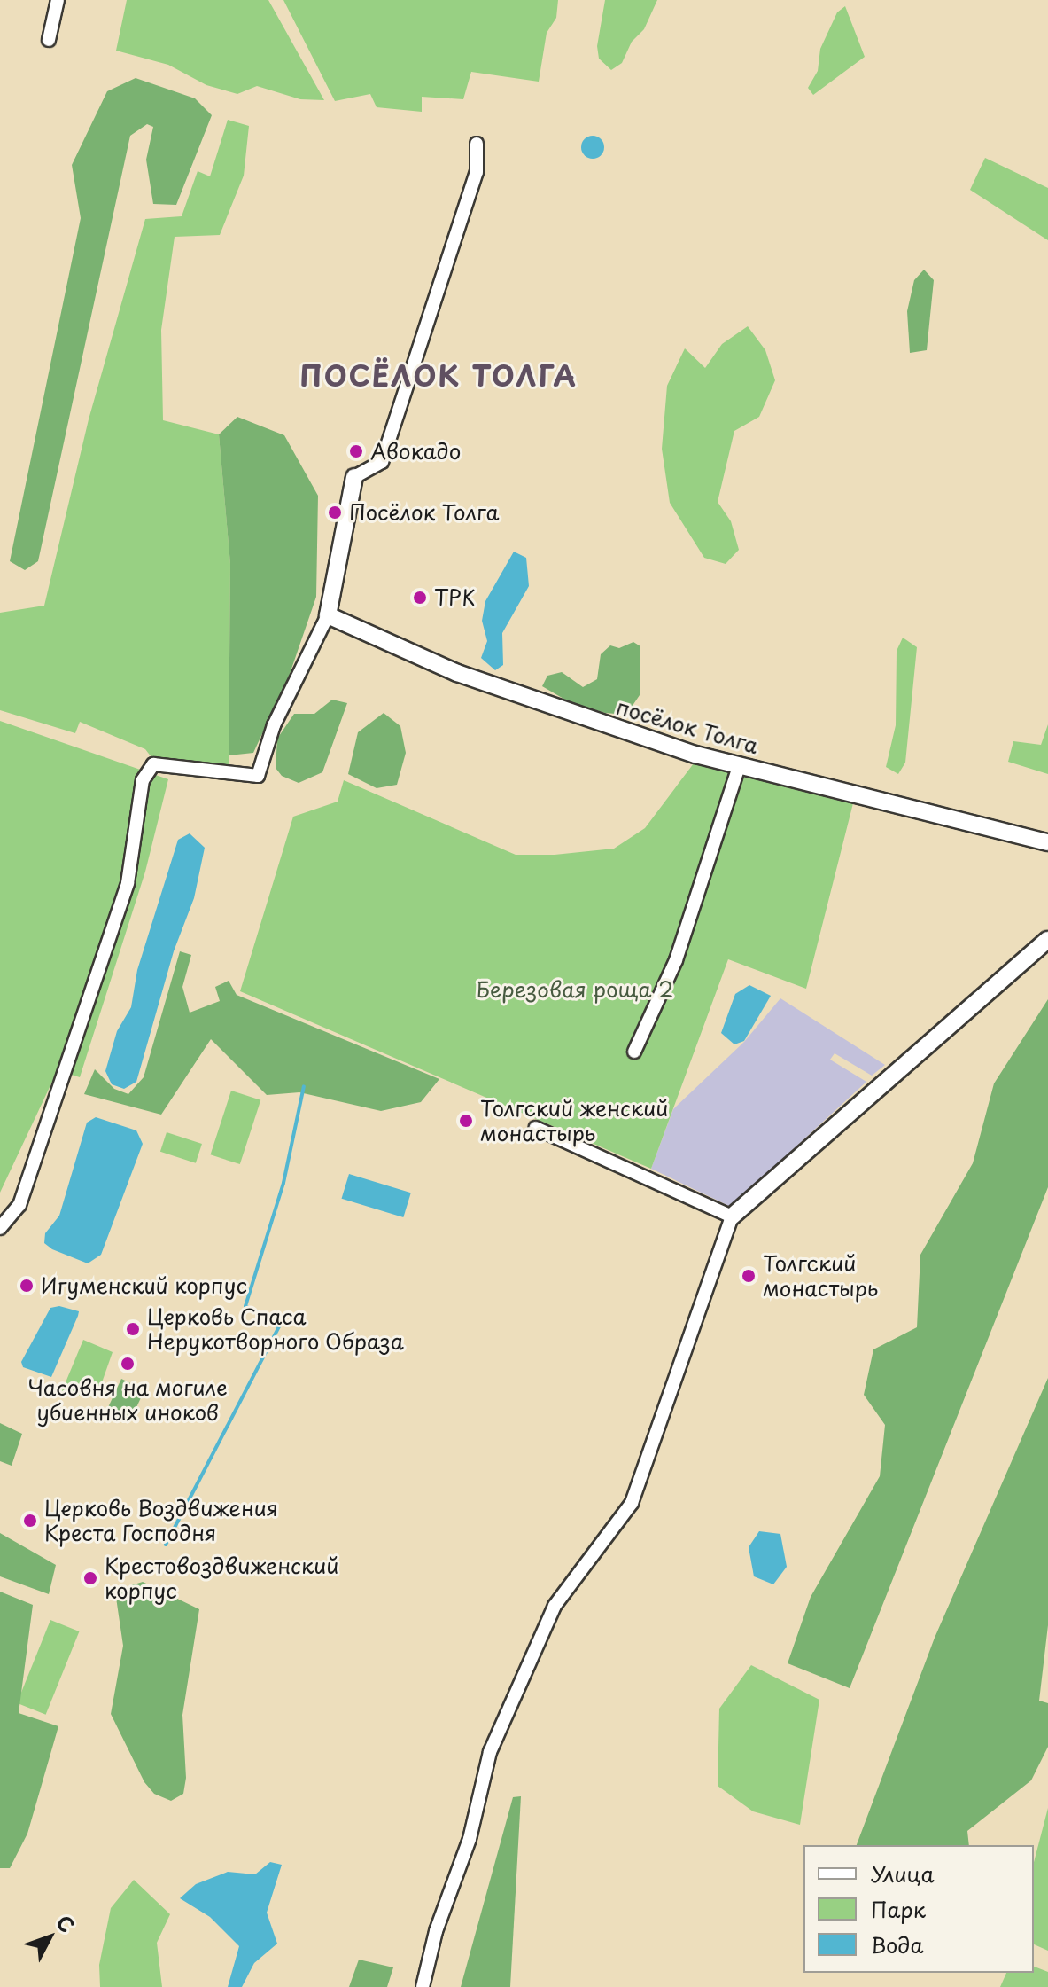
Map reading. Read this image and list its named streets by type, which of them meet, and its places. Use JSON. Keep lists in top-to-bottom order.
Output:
{
  "streets": {
    "street": ["посёлок Толга"]
  },
  "districts": ["ПОСЁЛОК ТОЛГА"],
  "parks": ["Березовая роща 2"],
  "places": [
    "Авокадо",
    "Посёлок Толга",
    "ТРК",
    "Толгский женский монастырь",
    "Толгский монастырь",
    "Игуменский корпус",
    "Церковь Спаса Нерукотворного Образа",
    "Часовня на могиле убиенных иноков",
    "Церковь Воздвижения Креста Господня",
    "Крестовоздвиженский корпус"
  ],
  "legend": ["Улица", "Парк", "Вода"],
  "north": "top right"
}
